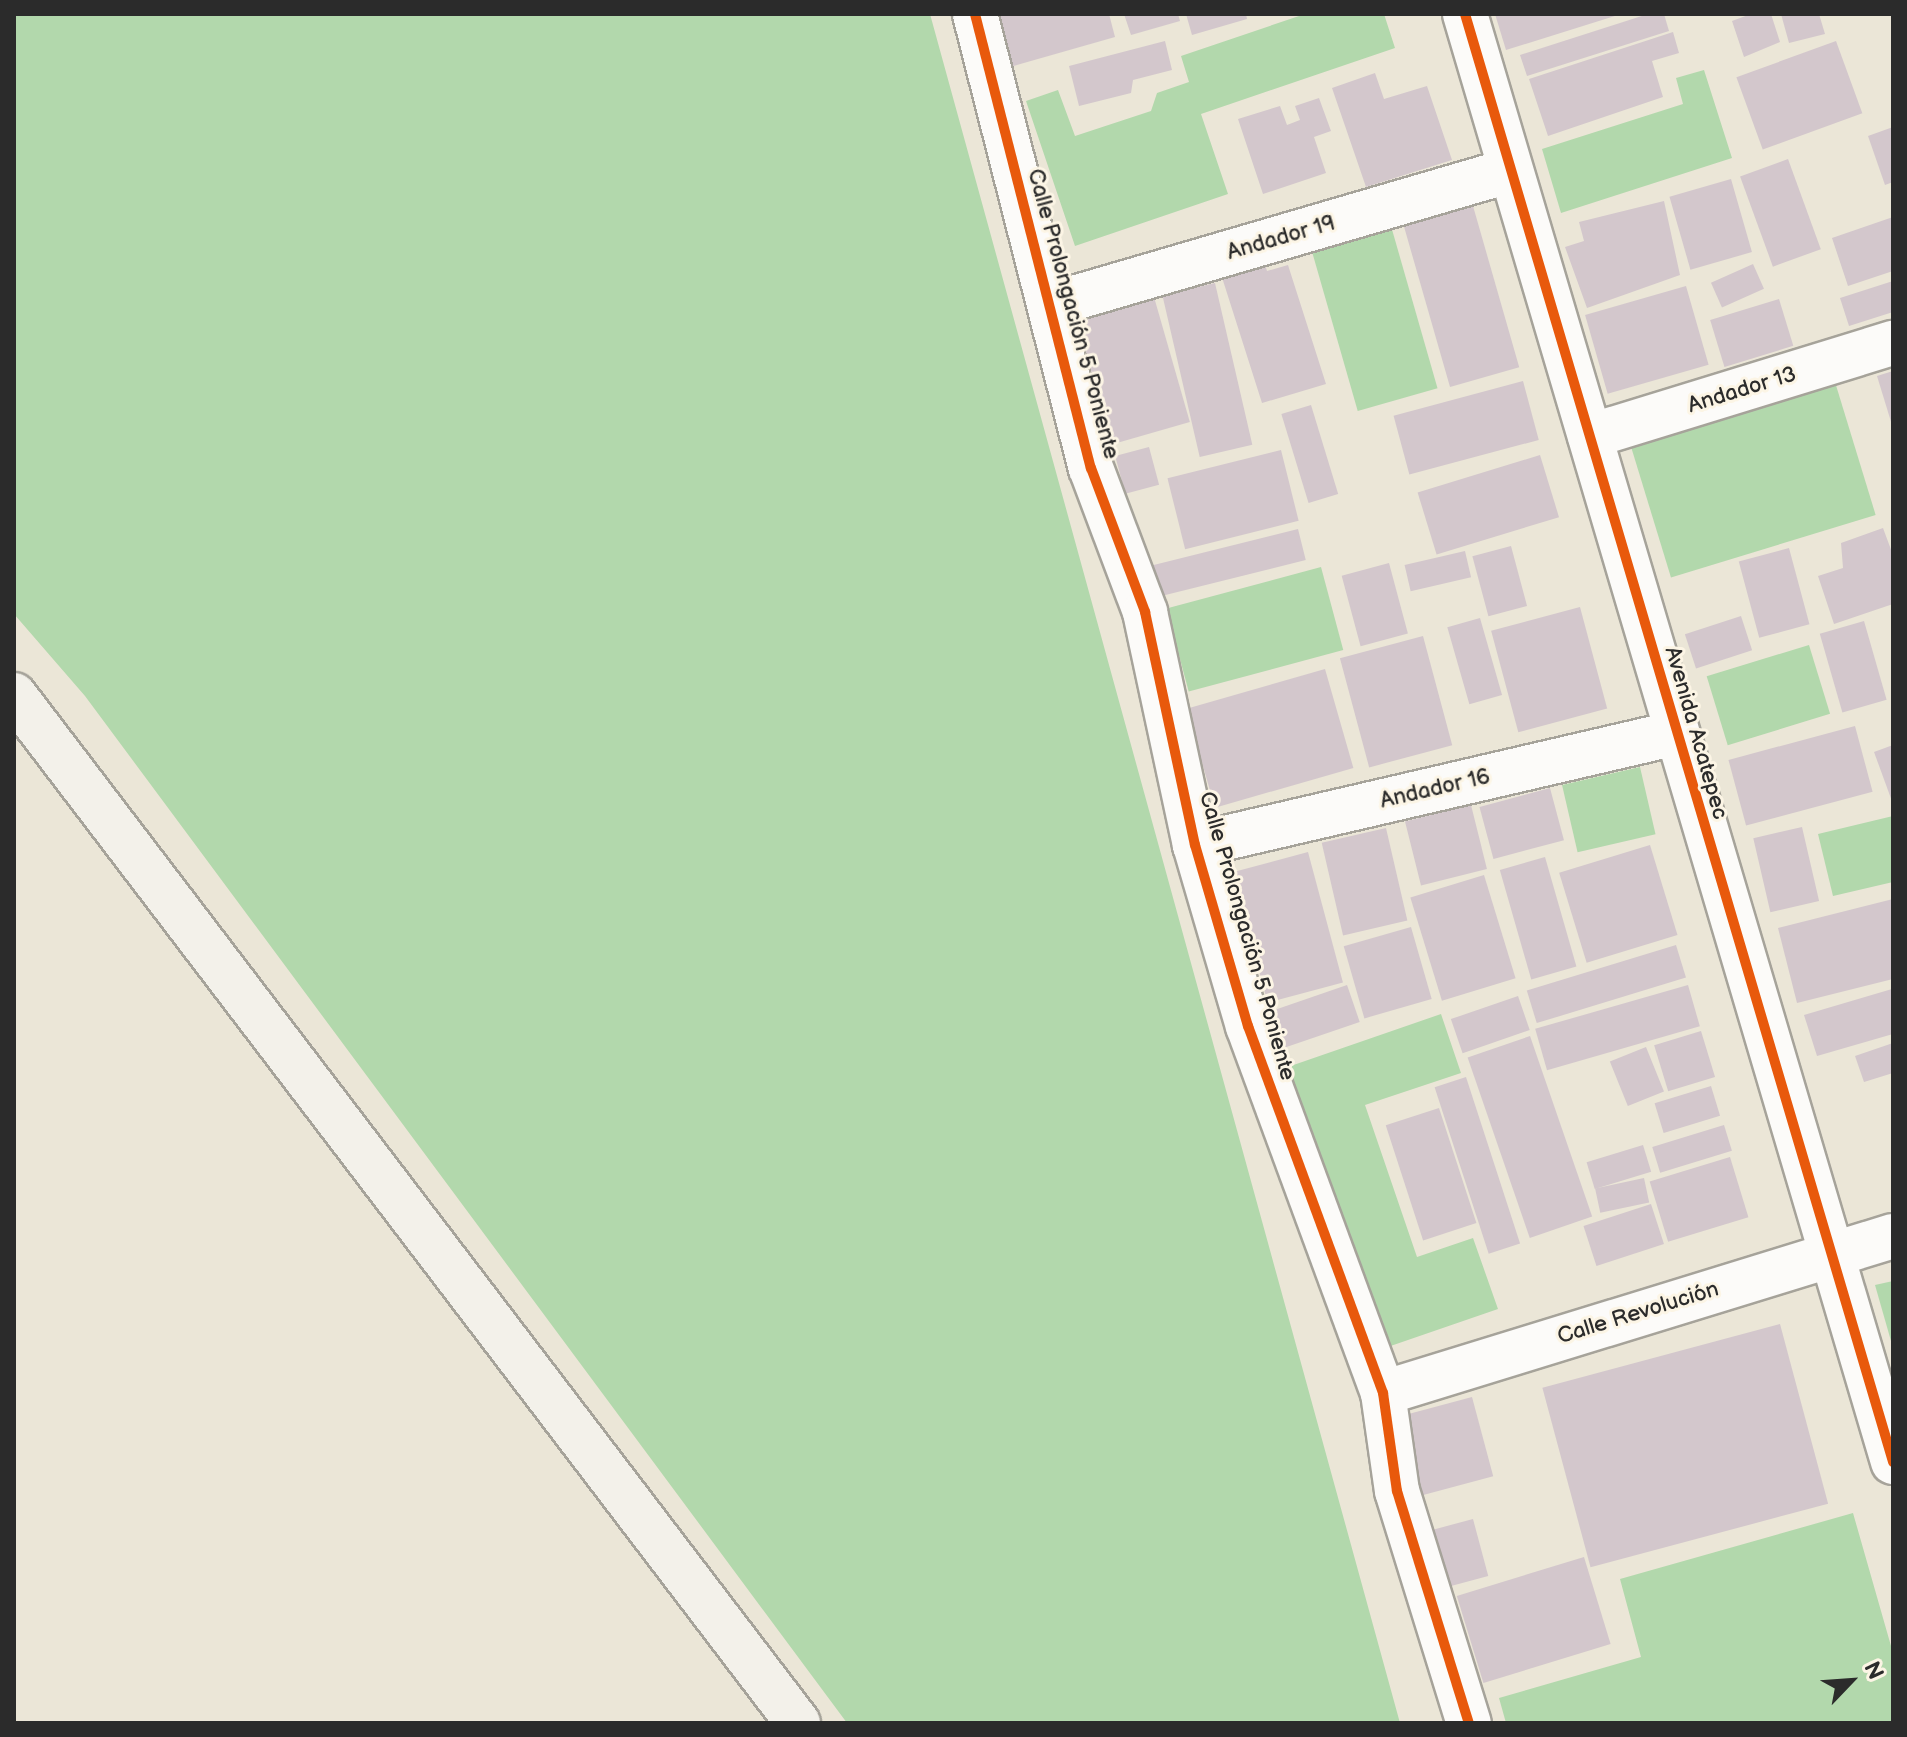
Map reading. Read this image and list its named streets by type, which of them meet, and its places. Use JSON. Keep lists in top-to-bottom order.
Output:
{
  "streets": {
    "street": [
      "Andador 19",
      "Calle Prolongación 5 Poniente",
      "Andador 13",
      "Avenida Acatepec",
      "Andador 16",
      "Calle Revolución"
    ]
  },
  "crossings": [
    ["Andador 19", "Calle Prolongación 5 Poniente"],
    ["Andador 19", "Avenida Acatepec"],
    ["Calle Prolongación 5 Poniente", "Andador 16"],
    ["Calle Prolongación 5 Poniente", "Calle Revolución"],
    ["Andador 13", "Avenida Acatepec"],
    ["Avenida Acatepec", "Andador 16"],
    ["Avenida Acatepec", "Calle Revolución"]
  ],
  "north": "top right"
}
